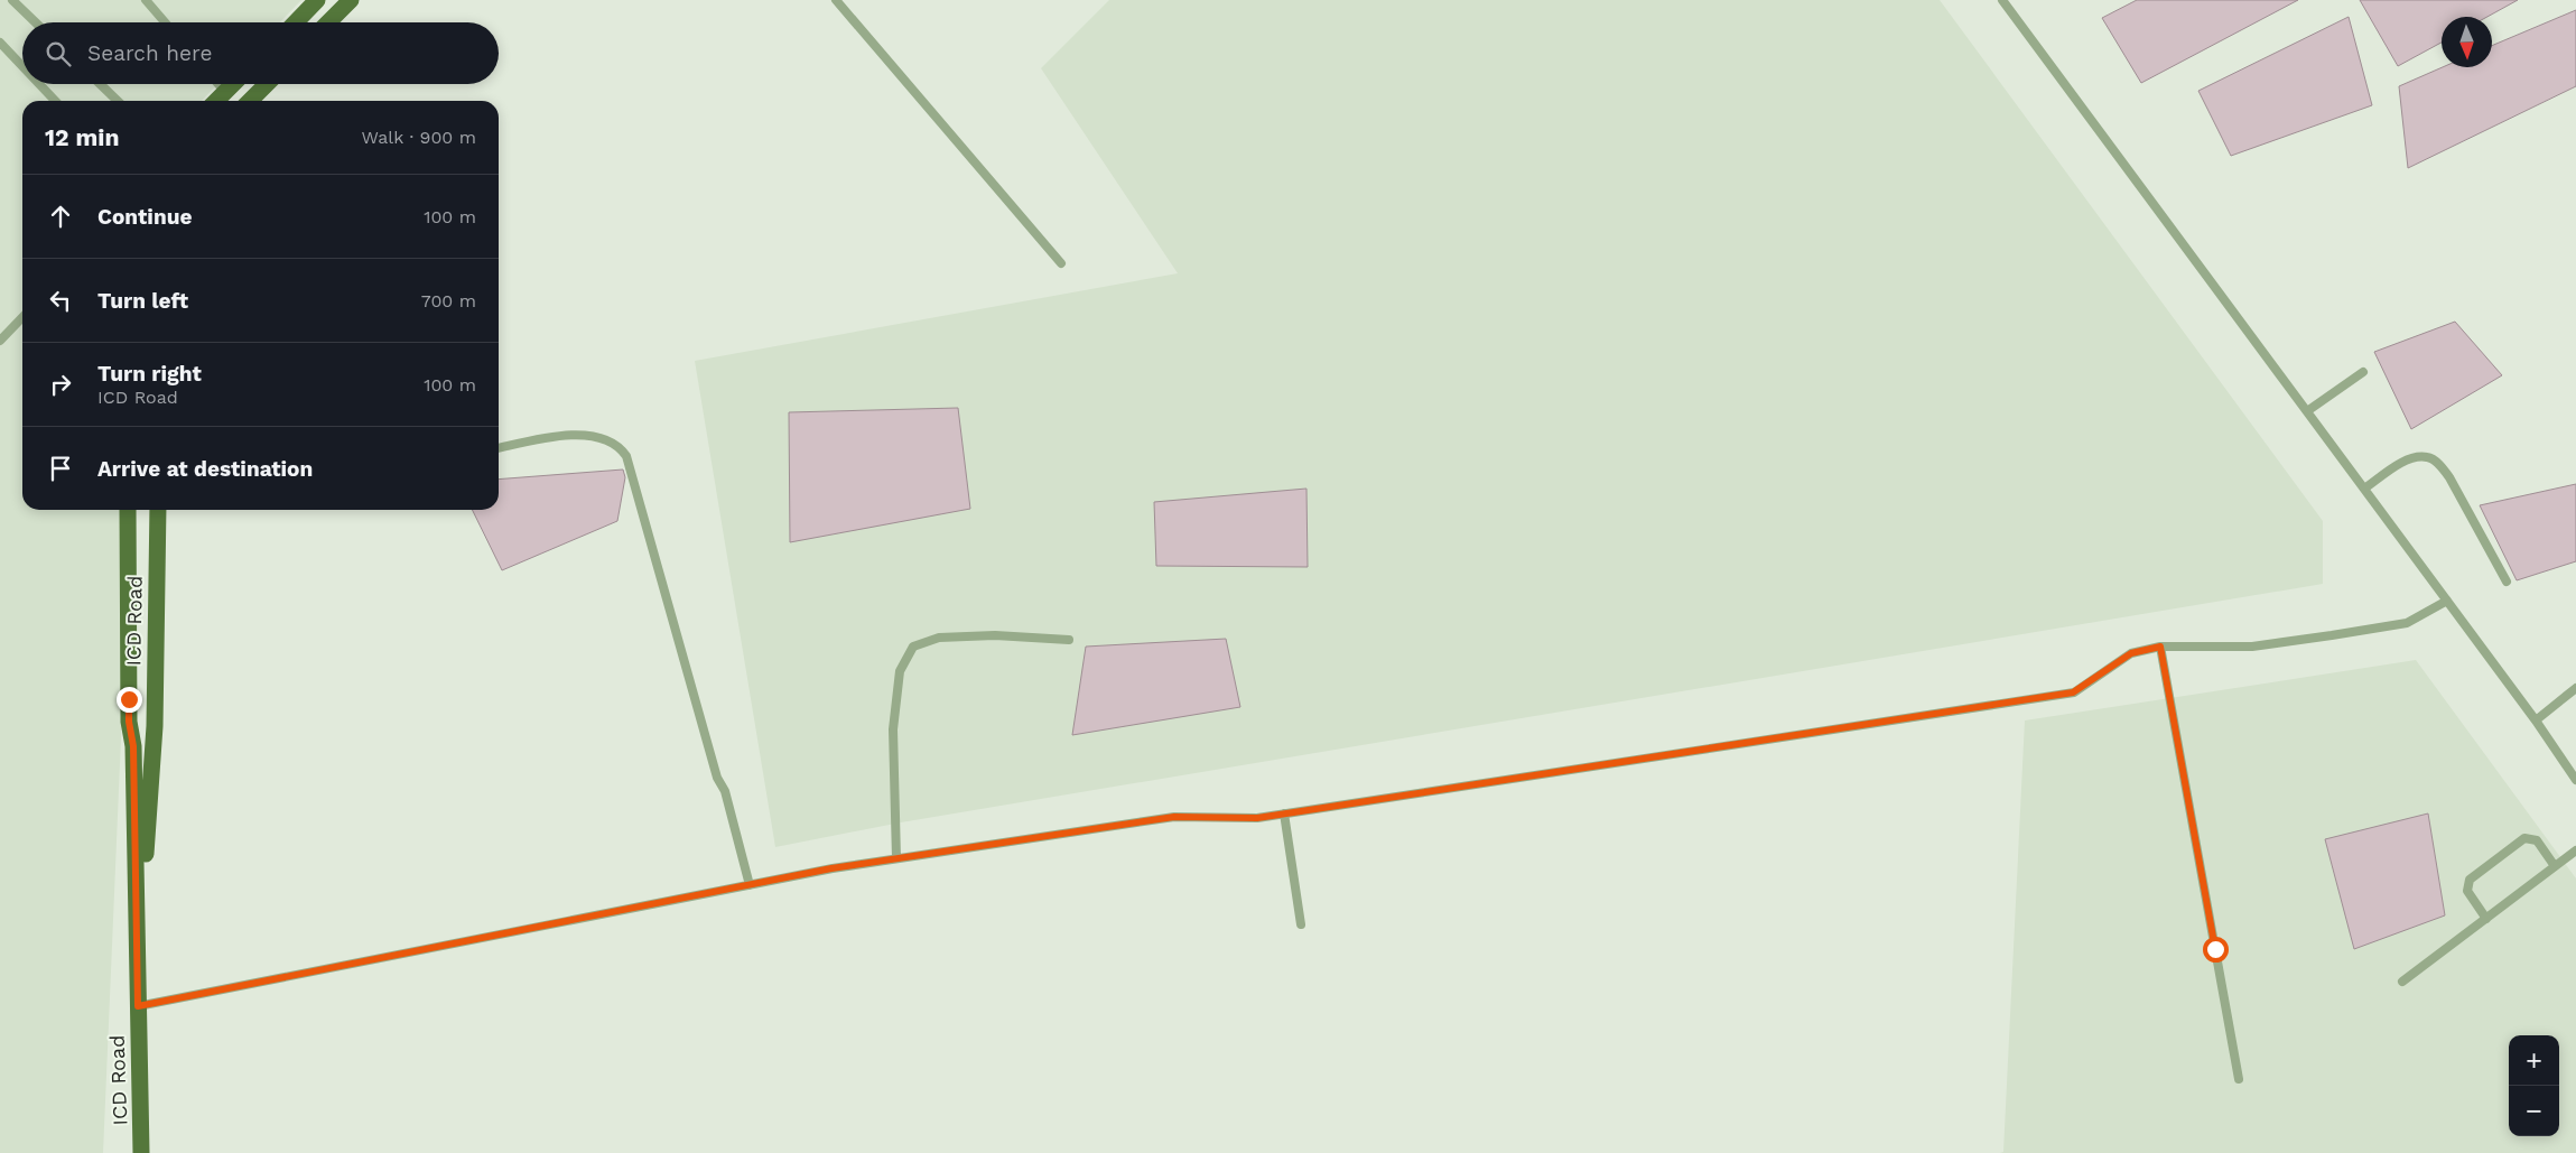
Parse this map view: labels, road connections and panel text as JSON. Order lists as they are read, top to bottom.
{
  "streets": {
    "main road": ["ICD Road"]
  },
  "north": "bottom",
  "page": {
    "search": "Search here",
    "heading": ["12 min", "Walk · 900 m"],
    "list": [
      ["Continue", "100 m"],
      ["Turn left", "700 m"],
      ["Turn right", "ICD Road", "100 m"],
      "Arrive at destination"
    ],
    "map_buttons": ["+", "−"]
  }
}
